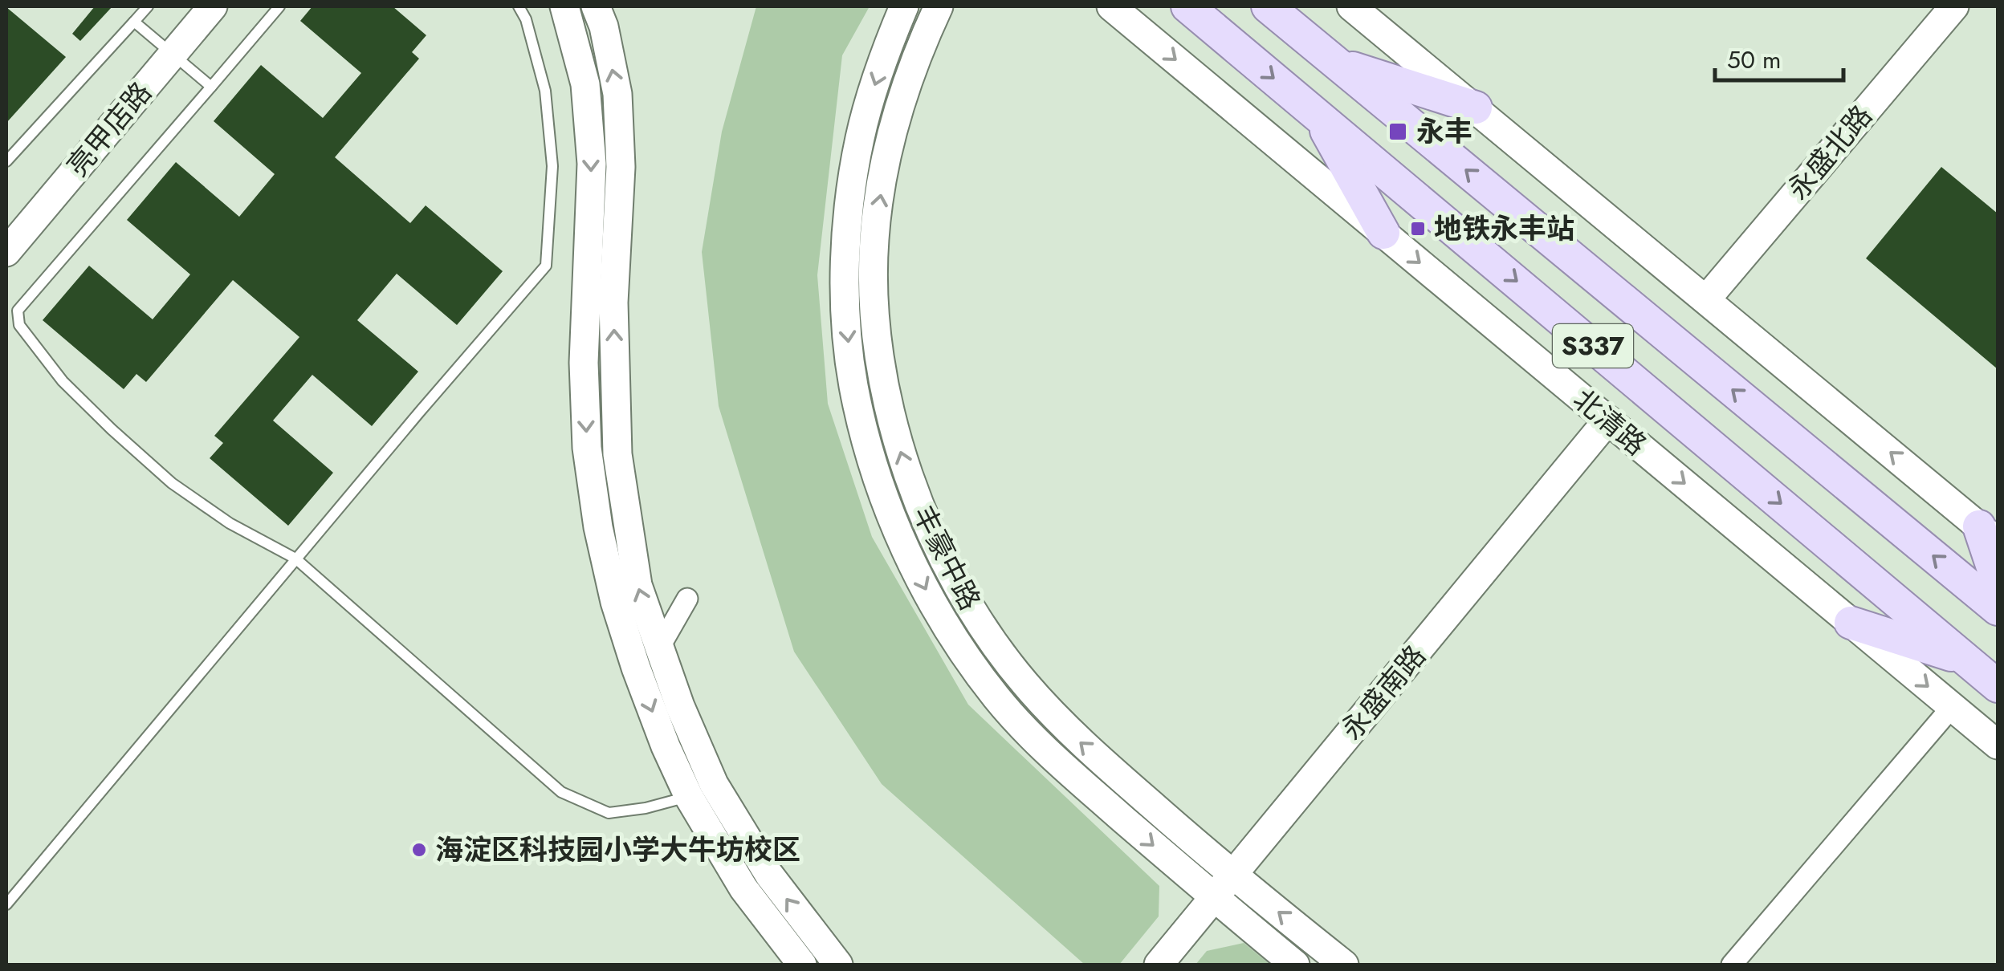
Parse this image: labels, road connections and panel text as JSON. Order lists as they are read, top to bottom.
{
  "streets": {
    "main road": ["S337", "北清路"],
    "street": [
      "亮甲店路",
      "永盛北路",
      "丰豪中路",
      "永盛南路"
    ]
  },
  "crossings": [
    ["北清路", "永盛南路"],
    ["丰豪中路", "永盛南路"]
  ],
  "places": {
    "transit": ["永丰", "地铁永丰站"],
    "other": ["海淀区科技园小学大牛坊校区"]
  },
  "scale_bar": "50 m"
}
